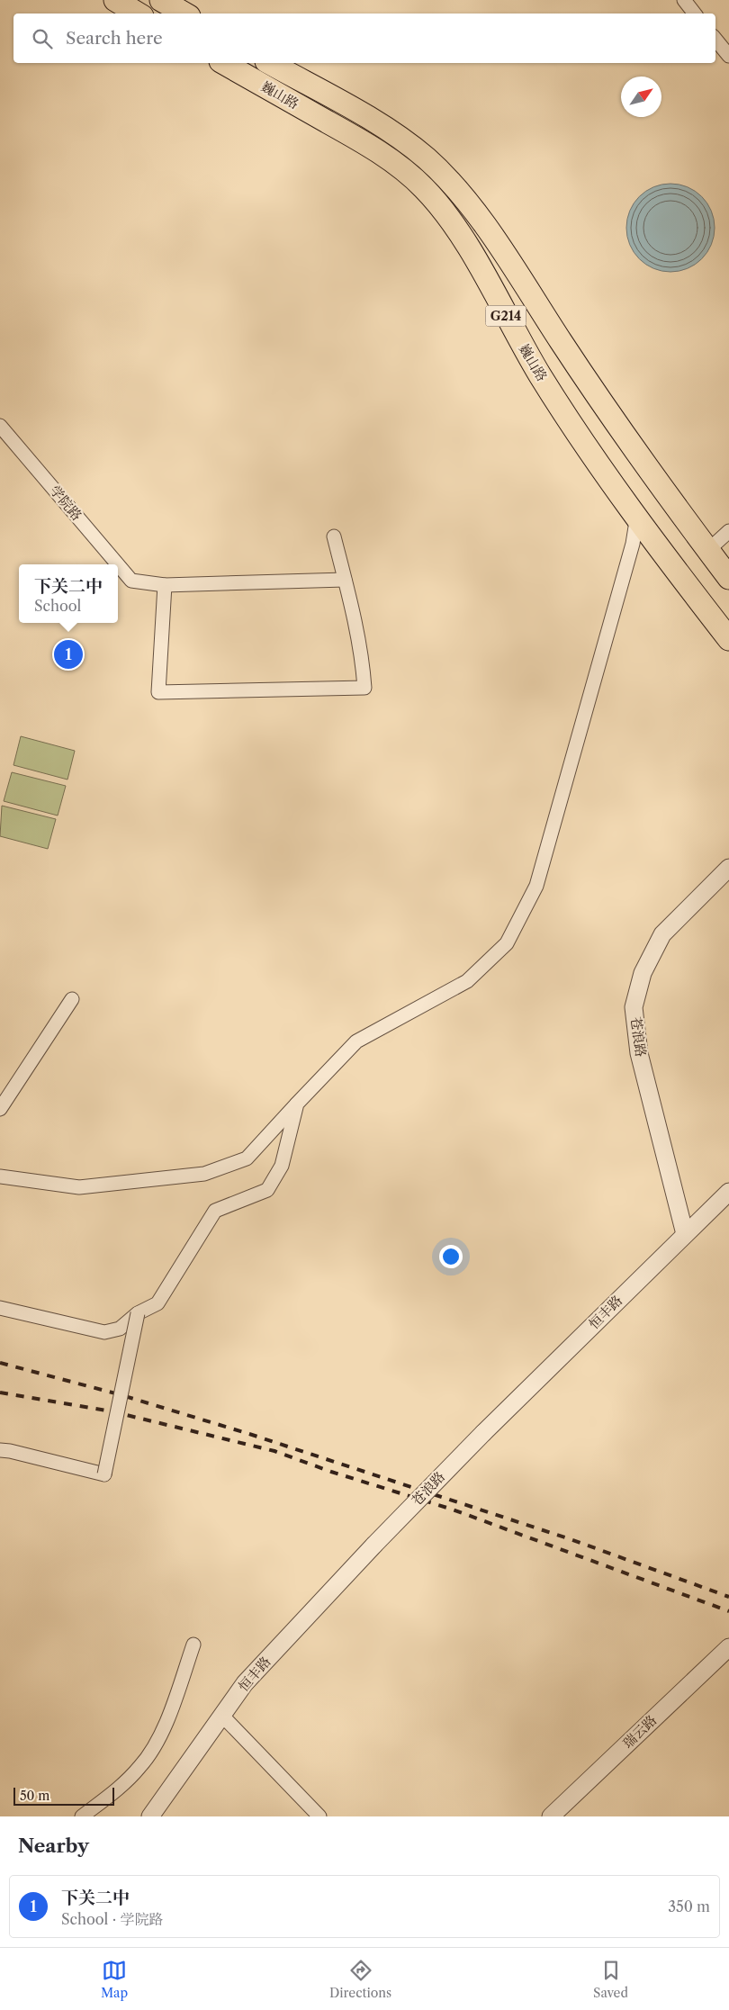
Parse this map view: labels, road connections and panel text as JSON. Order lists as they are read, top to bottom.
{
  "streets": {
    "highway": ["巍山路", "G214"],
    "street": [
      "学院路",
      "苍浪路",
      "恒丰路",
      "瑞云路"
    ]
  },
  "crossings": [
    ["苍浪路", "恒丰路"]
  ],
  "scale_bar": "50 m",
  "north": "top right",
  "page": {
    "search": "Search here",
    "popup": ["下关二中", "School"],
    "pins": "1",
    "scale": "50 m",
    "heading": "Nearby",
    "list": [
      {
        "mark": "1",
        "name": "下关二中",
        "note": "School · 学院路",
        "value": "350 m"
      }
    ],
    "nav": ["Map", "Directions", "Saved"]
  }
}
